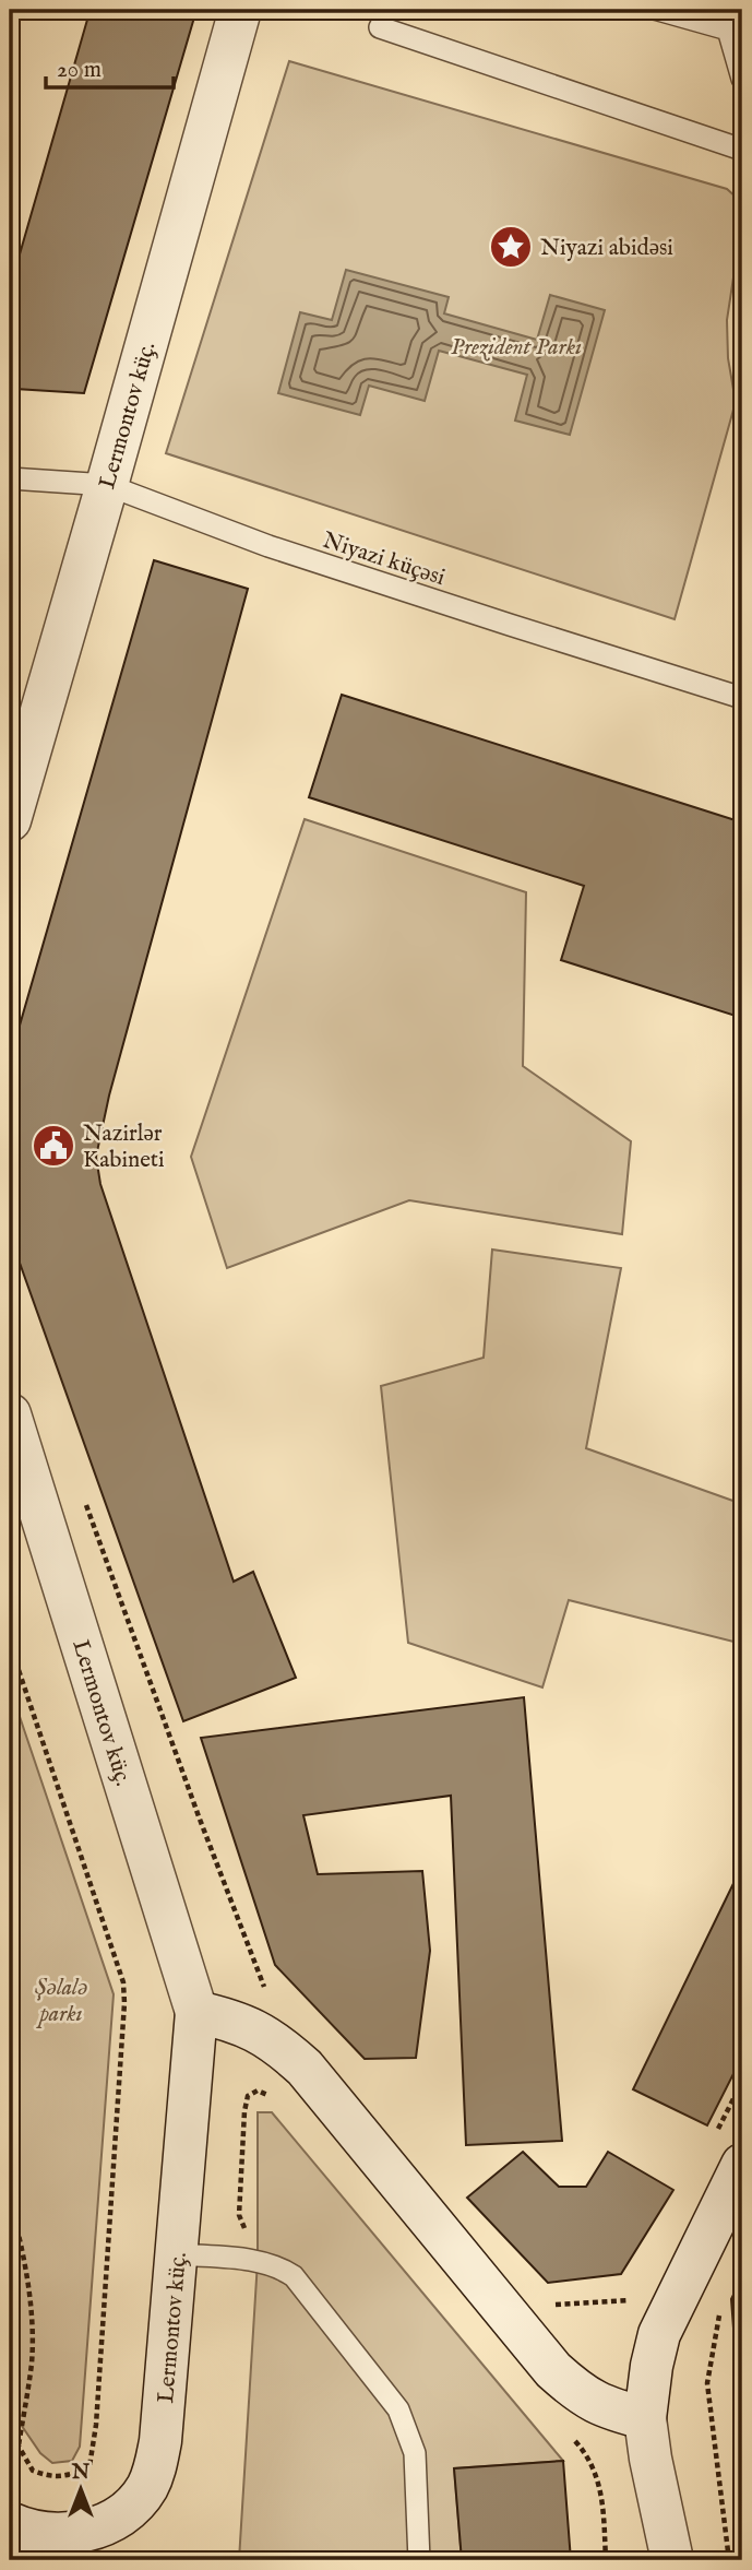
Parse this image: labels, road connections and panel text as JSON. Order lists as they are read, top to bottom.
{
  "streets": {
    "street": ["Lermontov küç."],
    "lane": ["Niyazi küçəsi"]
  },
  "crossings": [
    ["Lermontov küç.", "Niyazi küçəsi"]
  ],
  "parks": ["Prezident Parkı", "Şəlalə parkı"],
  "places": {
    "place": ["Niyazi abidəsi"],
    "public building": ["Nazirlər Kabineti"]
  },
  "scale_bar": "20 m",
  "north": "top"
}
